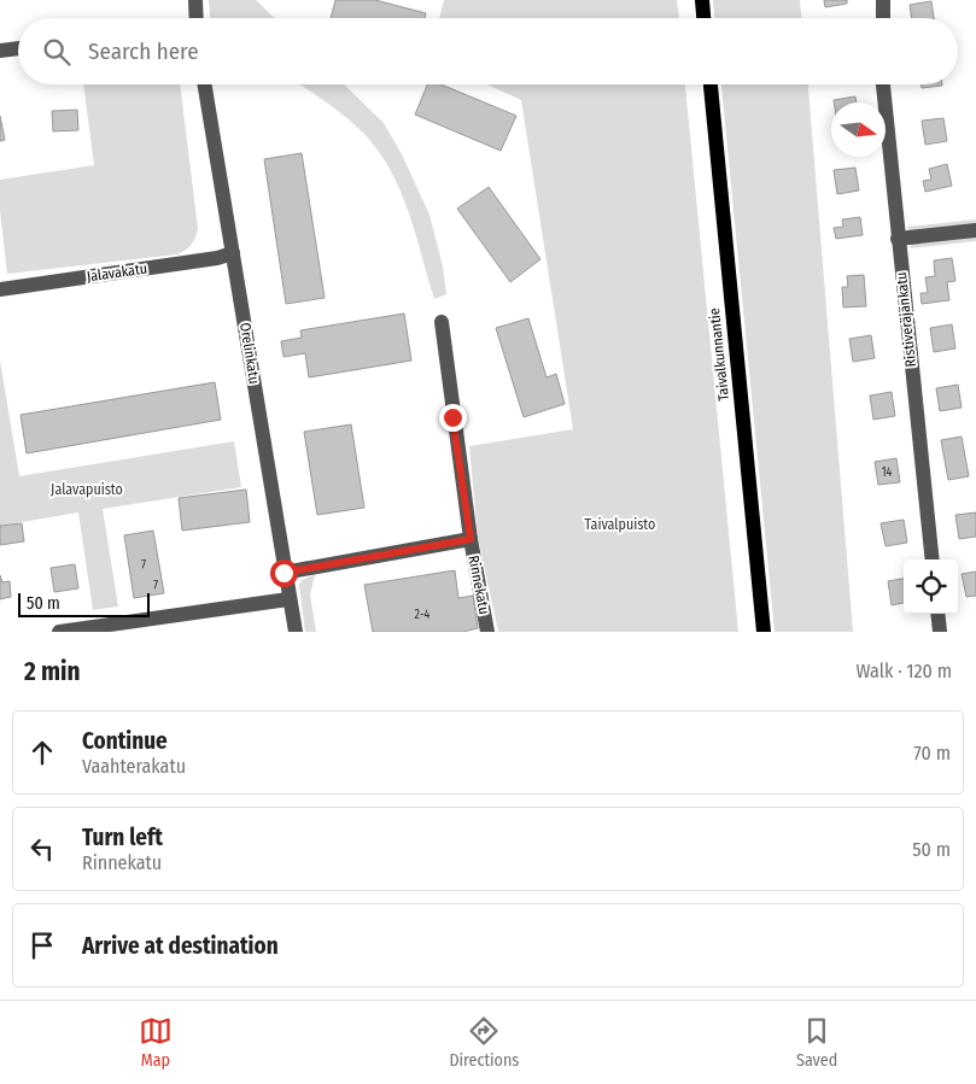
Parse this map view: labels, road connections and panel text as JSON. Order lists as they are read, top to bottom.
{
  "streets": {
    "main road": ["Taivalkunnantie"],
    "street": [
      "Jalavakatu",
      "Ristiveräjänkatu",
      "Orelinkatu",
      "Rinnekatu"
    ]
  },
  "crossings": [
    ["Jalavakatu", "Orelinkatu"]
  ],
  "parks": ["Jalavapuisto", "Taivalpuisto"],
  "house_numbers": [
    "14",
    "7",
    "7",
    "2-4"
  ],
  "scale_bar": "50 m",
  "north": "right",
  "page": {
    "search": "Search here",
    "scale": "50 m",
    "heading": ["2 min", "Walk · 120 m"],
    "list": [
      ["Continue", "Vaahterakatu", "70 m"],
      ["Turn left", "Rinnekatu", "50 m"],
      "Arrive at destination"
    ],
    "nav": ["Map", "Directions", "Saved"]
  }
}
